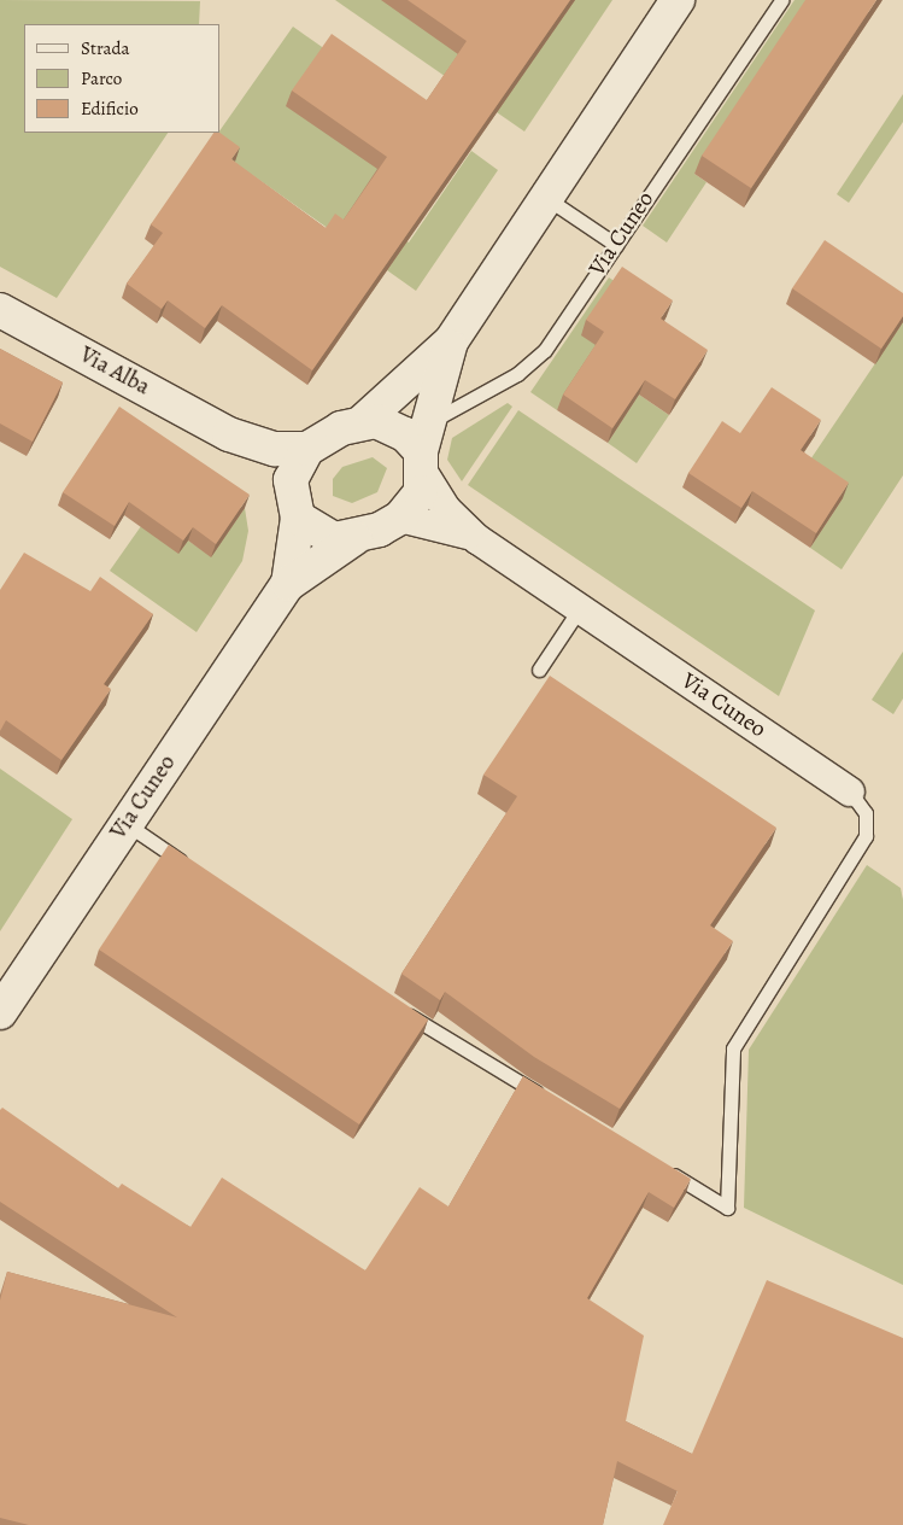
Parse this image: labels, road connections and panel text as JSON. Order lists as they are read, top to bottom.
{
  "streets": {
    "main road": ["Via Cuneo", "Via Alba"]
  },
  "crossings": [
    ["Via Cuneo", "Via Alba"]
  ],
  "legend": ["Strada", "Parco", "Edificio"]
}
